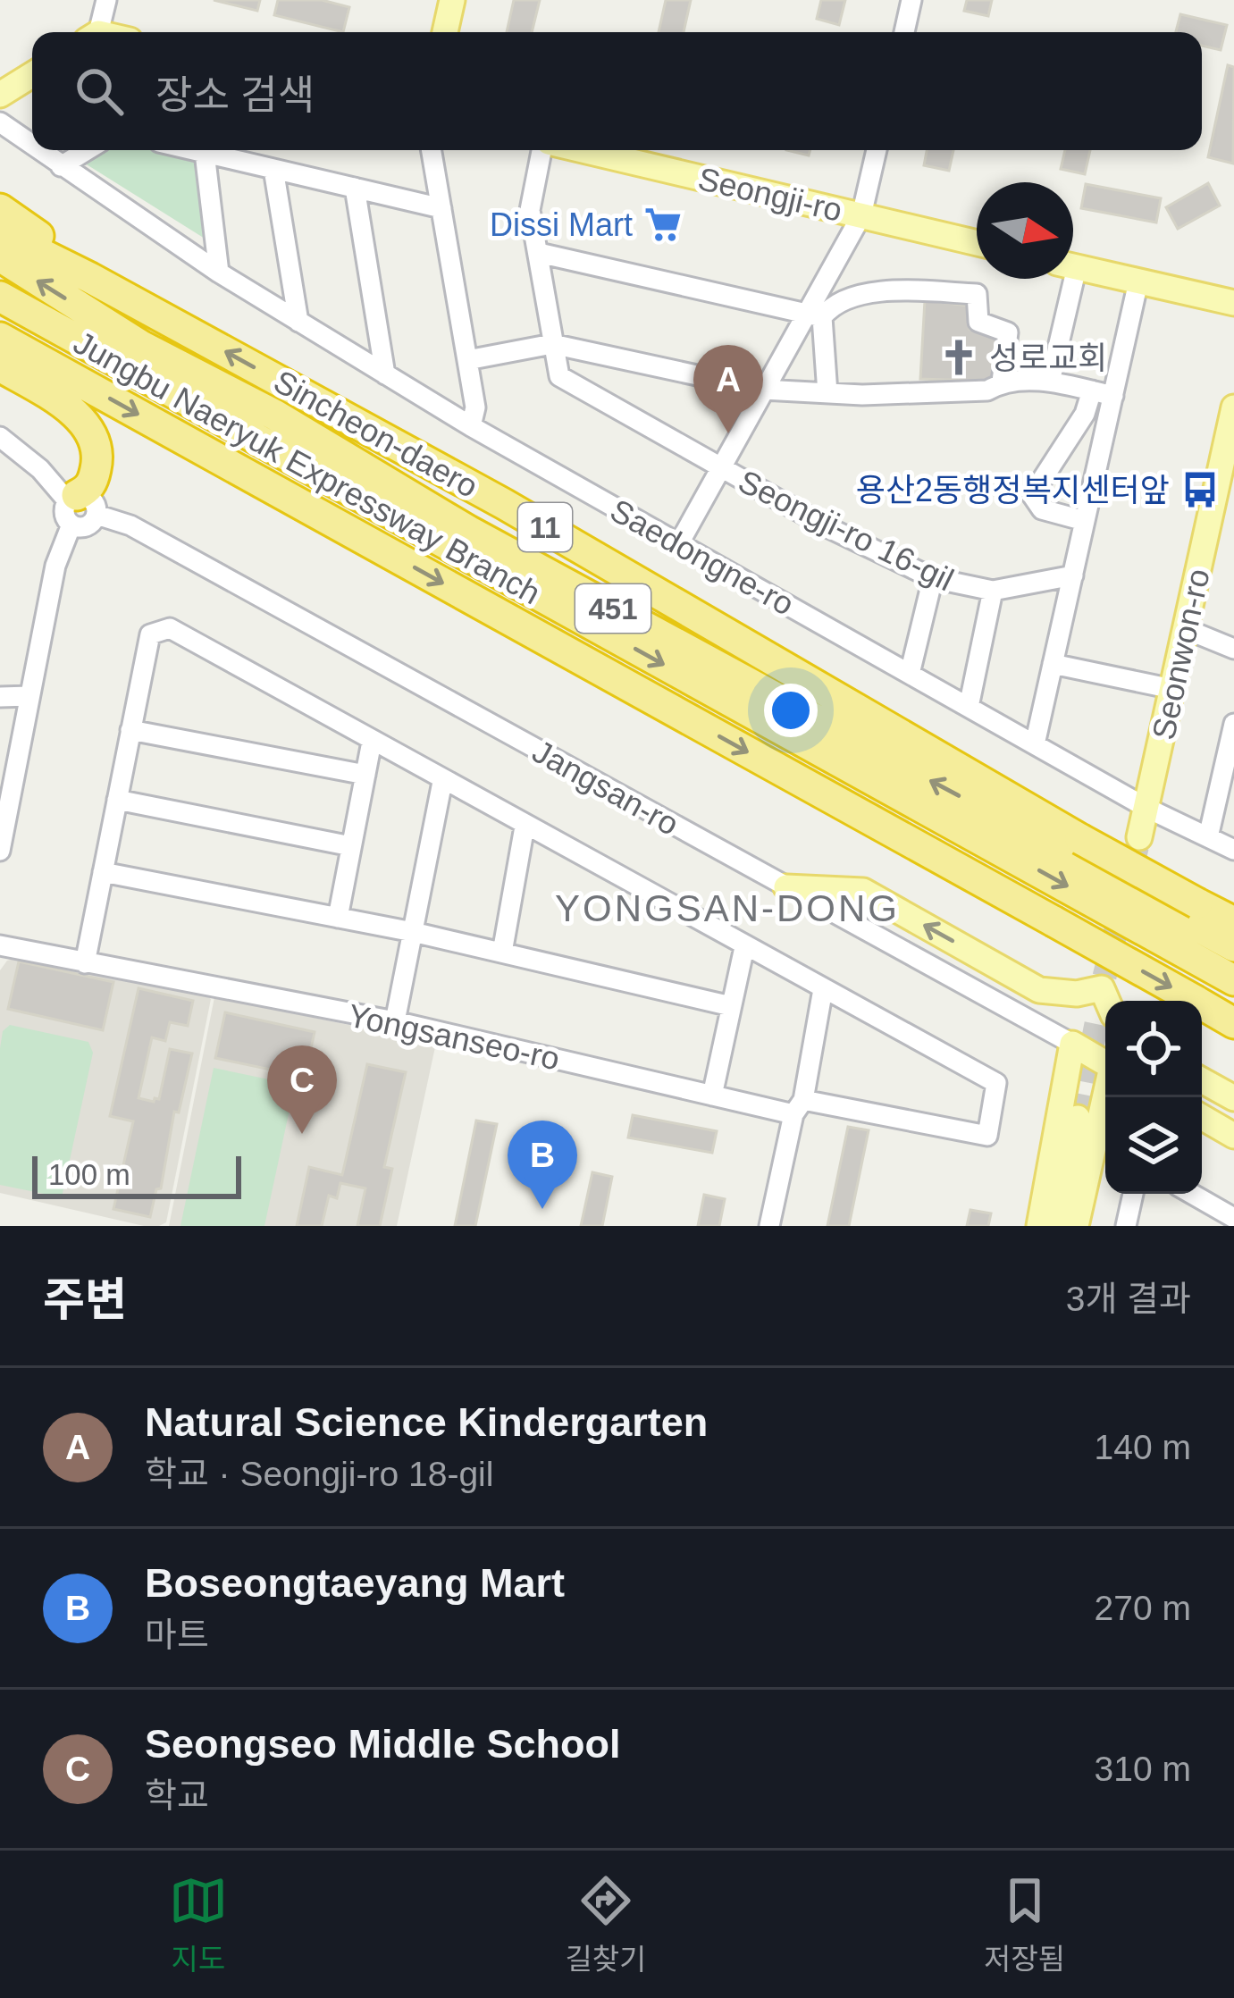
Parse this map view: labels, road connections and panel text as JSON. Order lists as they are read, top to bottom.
{
  "streets": {
    "highway": [
      "Sincheon-daero",
      "Jungbu Naeryuk Expressway Branch",
      "11",
      "451"
    ],
    "main road": ["Seongji-ro", "Seonwon-ro", "Jangsan-ro"],
    "street": ["Seongji-ro 16-gil", "Saedongne-ro", "Yongsanseo-ro"]
  },
  "crossings": [
    ["Saedongne-ro", "Seonwon-ro"]
  ],
  "districts": ["YONGSAN-DONG"],
  "places": {
    "supermarket": ["Dissi Mart"],
    "church": ["성로교회"],
    "bus stop": ["용산2동행정복지센터앞"]
  },
  "scale_bar": "100 m",
  "north": "right",
  "page": {
    "search": "장소 검색",
    "pins": ["A", "C", "B"],
    "scale": "100 m",
    "heading": ["주변", "3개 결과"],
    "list": [
      {
        "mark": "A",
        "name": "Natural Science Kindergarten",
        "note": "학교 · Seongji-ro 18-gil",
        "value": "140 m"
      },
      {
        "mark": "B",
        "name": "Boseongtaeyang Mart",
        "note": "마트",
        "value": "270 m"
      },
      {
        "mark": "C",
        "name": "Seongseo Middle School",
        "note": "학교",
        "value": "310 m"
      }
    ],
    "nav": ["지도", "길찾기", "저장됨"]
  }
}
